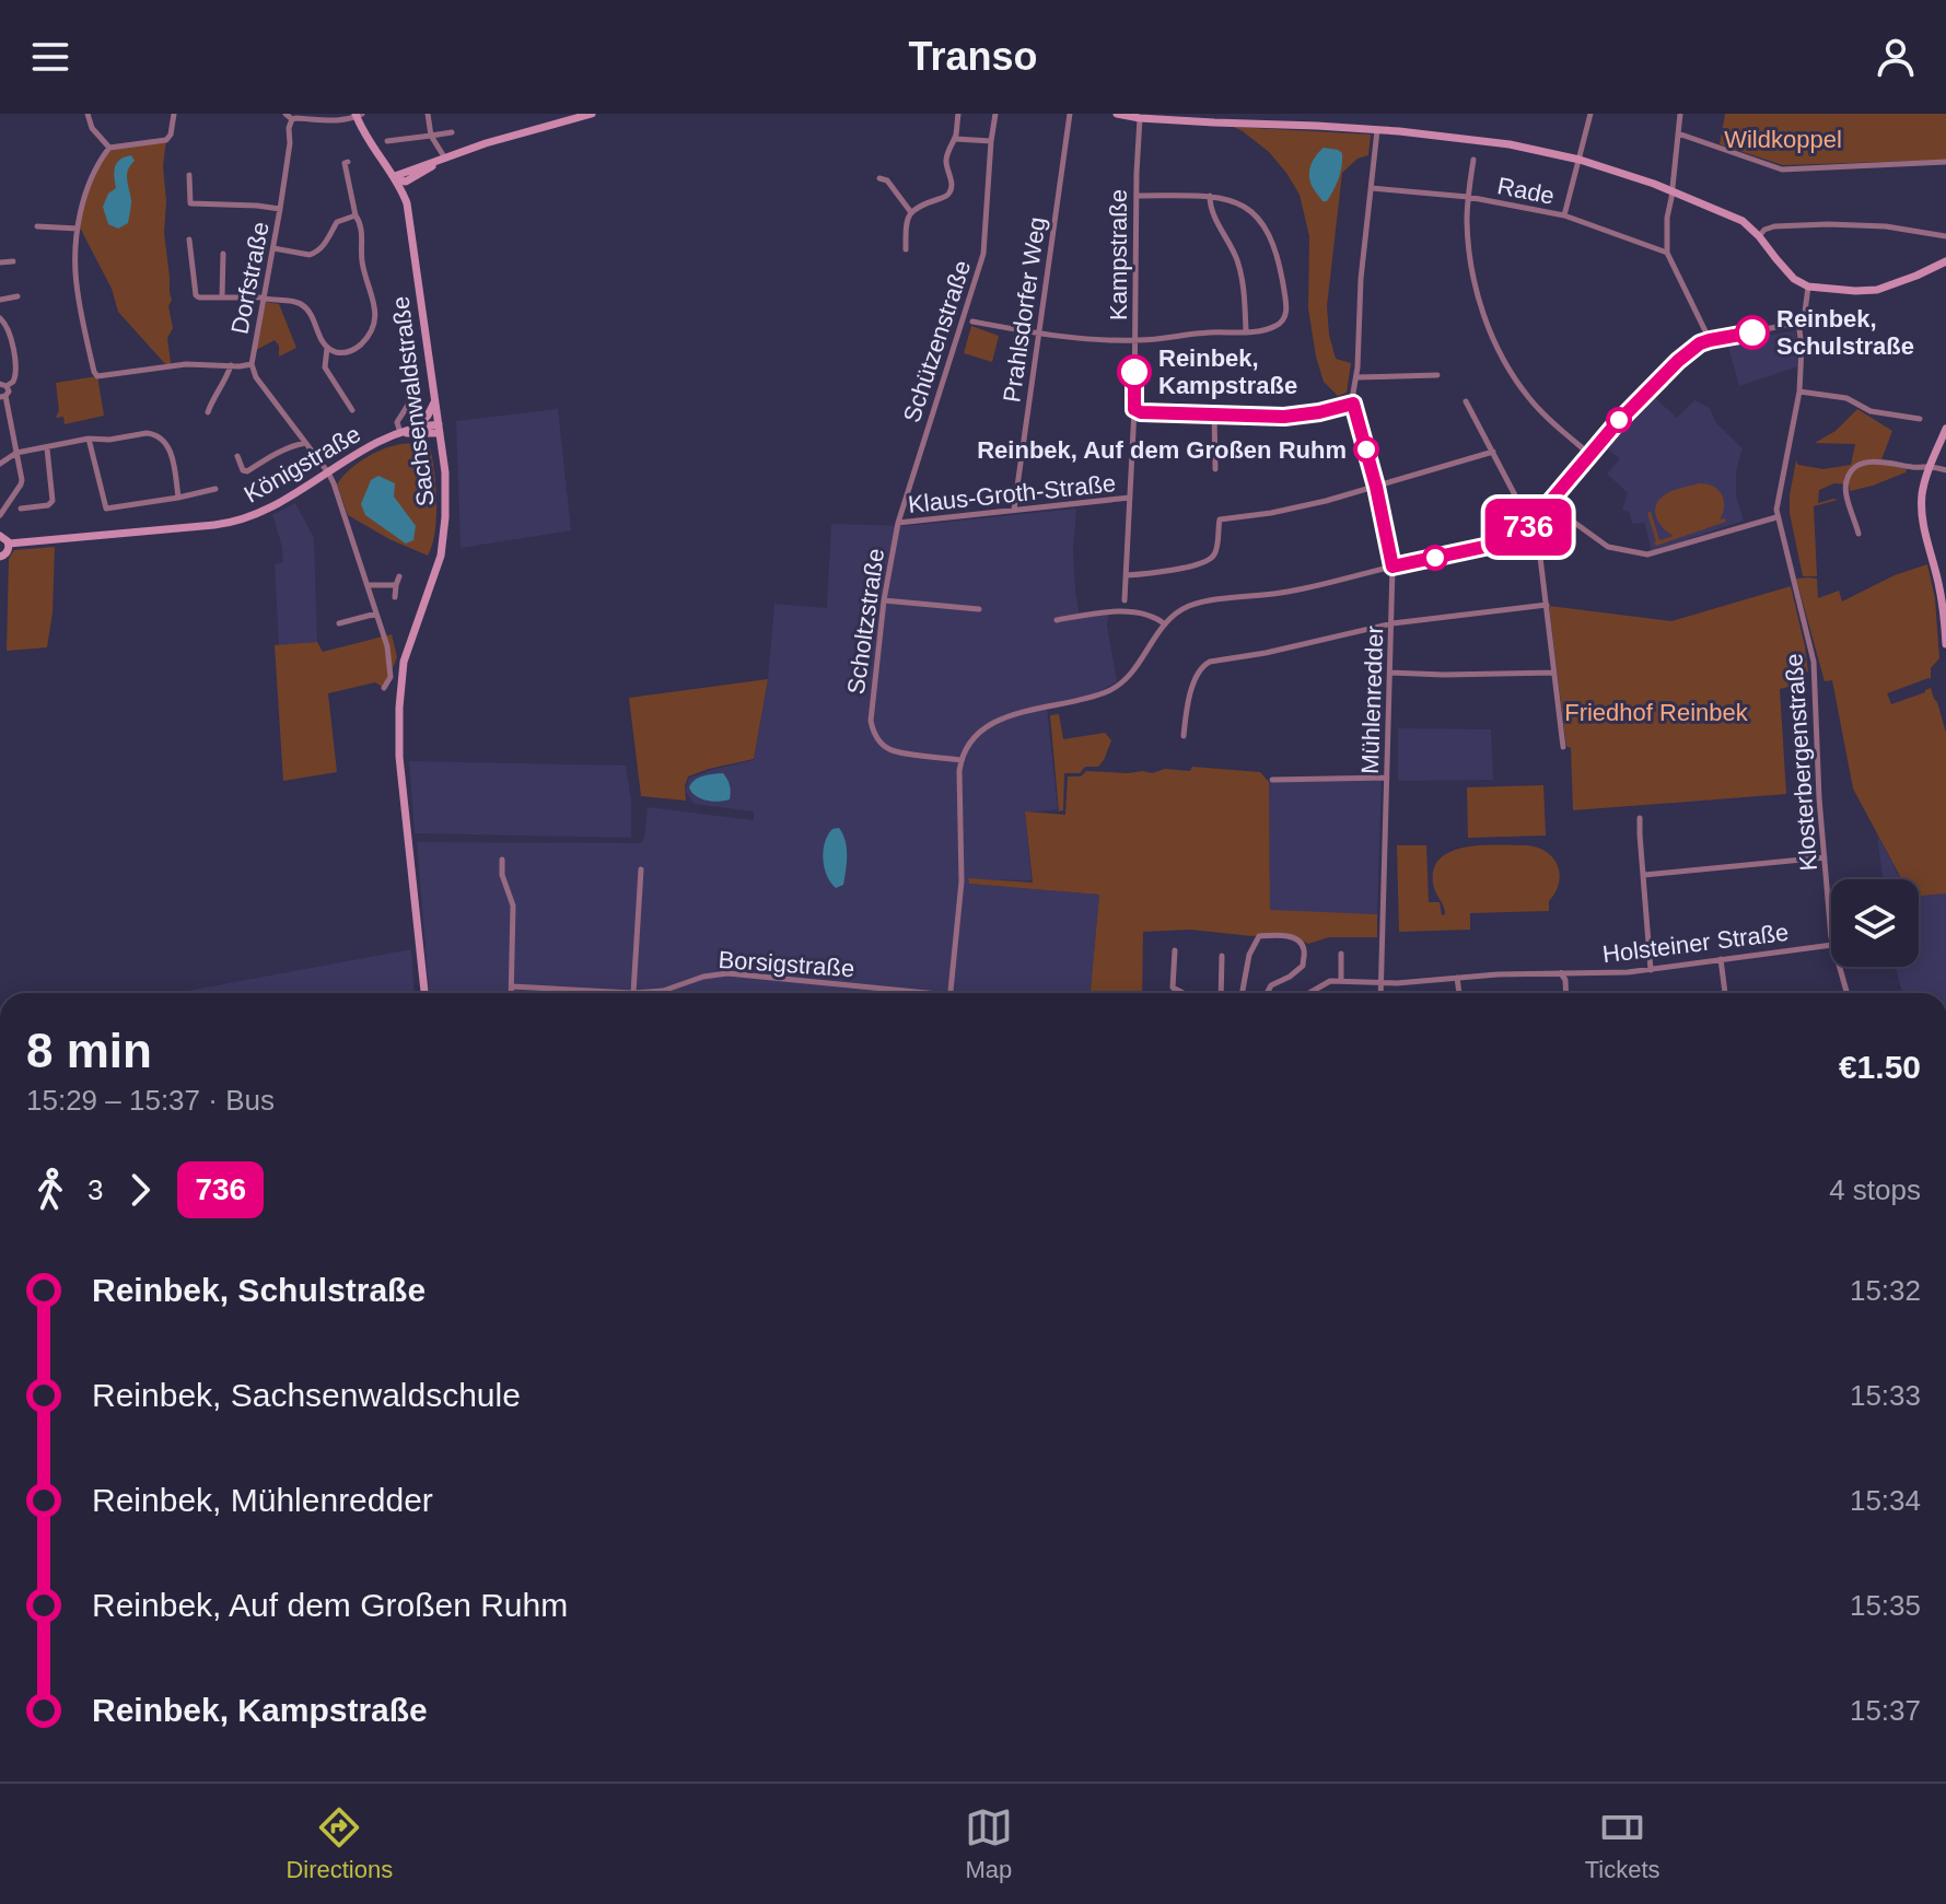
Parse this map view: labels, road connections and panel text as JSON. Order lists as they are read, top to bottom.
{
  "streets": {
    "main road": ["Sachsenwaldstraße", "Königstraße"],
    "street": [
      "Rade",
      "Kampstraße",
      "Dorfstraße",
      "Prahlsdorfer Weg",
      "Schützenstraße",
      "Klaus-Groth-Straße",
      "Scholtzstraße",
      "Mühlenredder",
      "Klosterbergenstraße",
      "Holsteiner Straße",
      "Borsigstraße"
    ]
  },
  "crossings": [
    ["Kampstraße", "Klaus-Groth-Straße"],
    ["Dorfstraße", "Königstraße"],
    ["Prahlsdorfer Weg", "Klaus-Groth-Straße"],
    ["Schützenstraße", "Klaus-Groth-Straße"],
    ["Schützenstraße", "Scholtzstraße"],
    ["Sachsenwaldstraße", "Königstraße"],
    ["Klaus-Groth-Straße", "Scholtzstraße"],
    ["Mühlenredder", "Holsteiner Straße"]
  ],
  "parks": ["Wildkoppel", "Friedhof Reinbek"],
  "places": ["Reinbek, Schulstraße", "Reinbek, Kampstraße", "Reinbek, Auf dem Großen Ruhm"],
  "lines": ["bus line 736"],
  "page": {
    "header": "Transo",
    "on_map": "736",
    "heading": ["8 min", "15:29 – 15:37 · Bus", "€1.50"],
    "legs": ["3", "736", "4 stops"],
    "list": [
      {
        "name": "Reinbek, Schulstraße",
        "value": "15:32"
      },
      {
        "name": "Reinbek, Sachsenwaldschule",
        "value": "15:33"
      },
      {
        "name": "Reinbek, Mühlenredder",
        "value": "15:34"
      },
      {
        "name": "Reinbek, Auf dem Großen Ruhm",
        "value": "15:35"
      },
      {
        "name": "Reinbek, Kampstraße",
        "value": "15:37"
      }
    ],
    "tabs": ["Directions", "Map", "Tickets"]
  }
}
